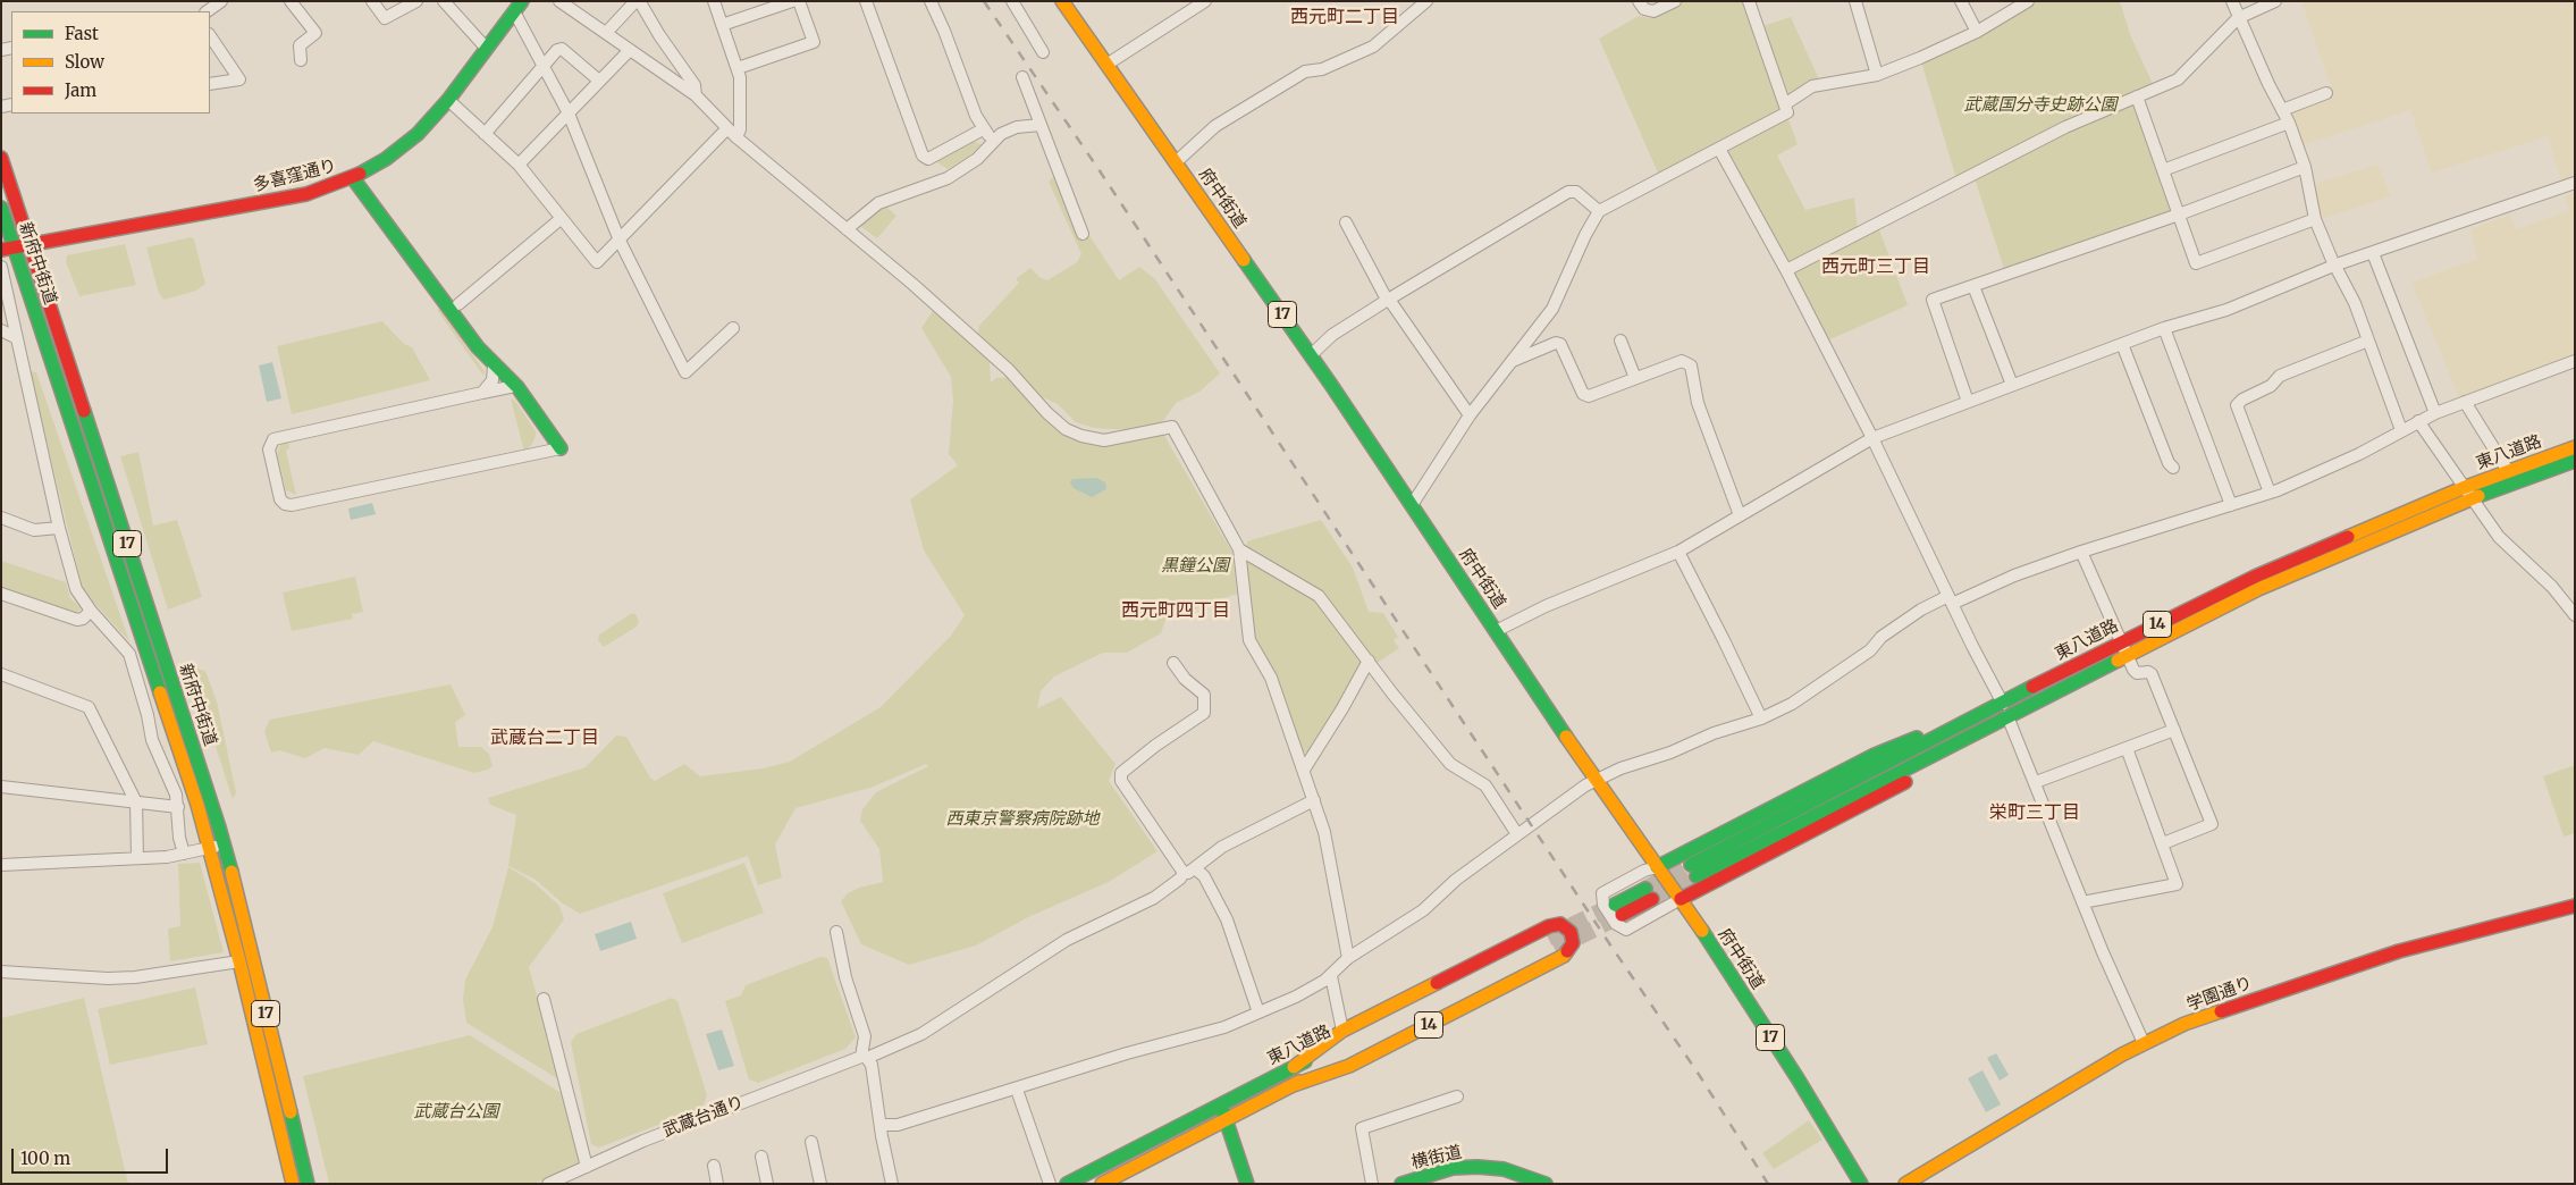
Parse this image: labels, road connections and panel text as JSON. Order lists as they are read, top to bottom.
{
  "streets": {
    "main road": [
      "多喜窪通り",
      "府中街道",
      "新府中街道",
      "17",
      "東八道路",
      "14",
      "学園通り",
      "横街道"
    ],
    "street": ["武蔵台通り"]
  },
  "crossings": [
    ["多喜窪通り", "新府中街道"],
    ["府中街道", "14"],
    ["東八道路", "14"]
  ],
  "districts": [
    "西元町二丁目",
    "西元町三丁目",
    "西元町四丁目",
    "武蔵台二丁目",
    "栄町三丁目"
  ],
  "parks": [
    "武蔵国分寺史跡公園",
    "黒鐘公園",
    "西東京警察病院跡地",
    "武蔵台公園"
  ],
  "legend": ["Fast", "Slow", "Jam"],
  "scale_bar": "100 m"
}
